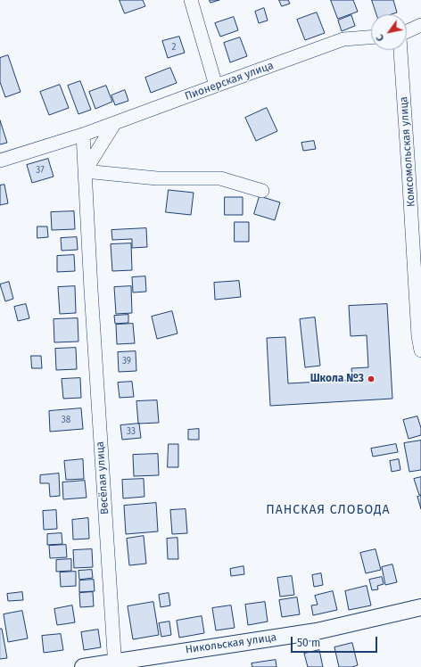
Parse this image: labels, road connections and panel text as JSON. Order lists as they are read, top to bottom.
{
  "streets": {
    "main road": ["Никольская улица"],
    "street": ["Пионерская улица", "Комсомольская улица", "Весёлая улица"]
  },
  "crossings": [
    ["Весёлая улица", "Никольская улица"]
  ],
  "districts": ["ПАНСКАЯ СЛОБОДА"],
  "places": ["Школа №3"],
  "house_numbers": [
    "2",
    "37",
    "39",
    "38",
    "33"
  ],
  "scale_bar": "50 m",
  "north": "bottom left"
}
